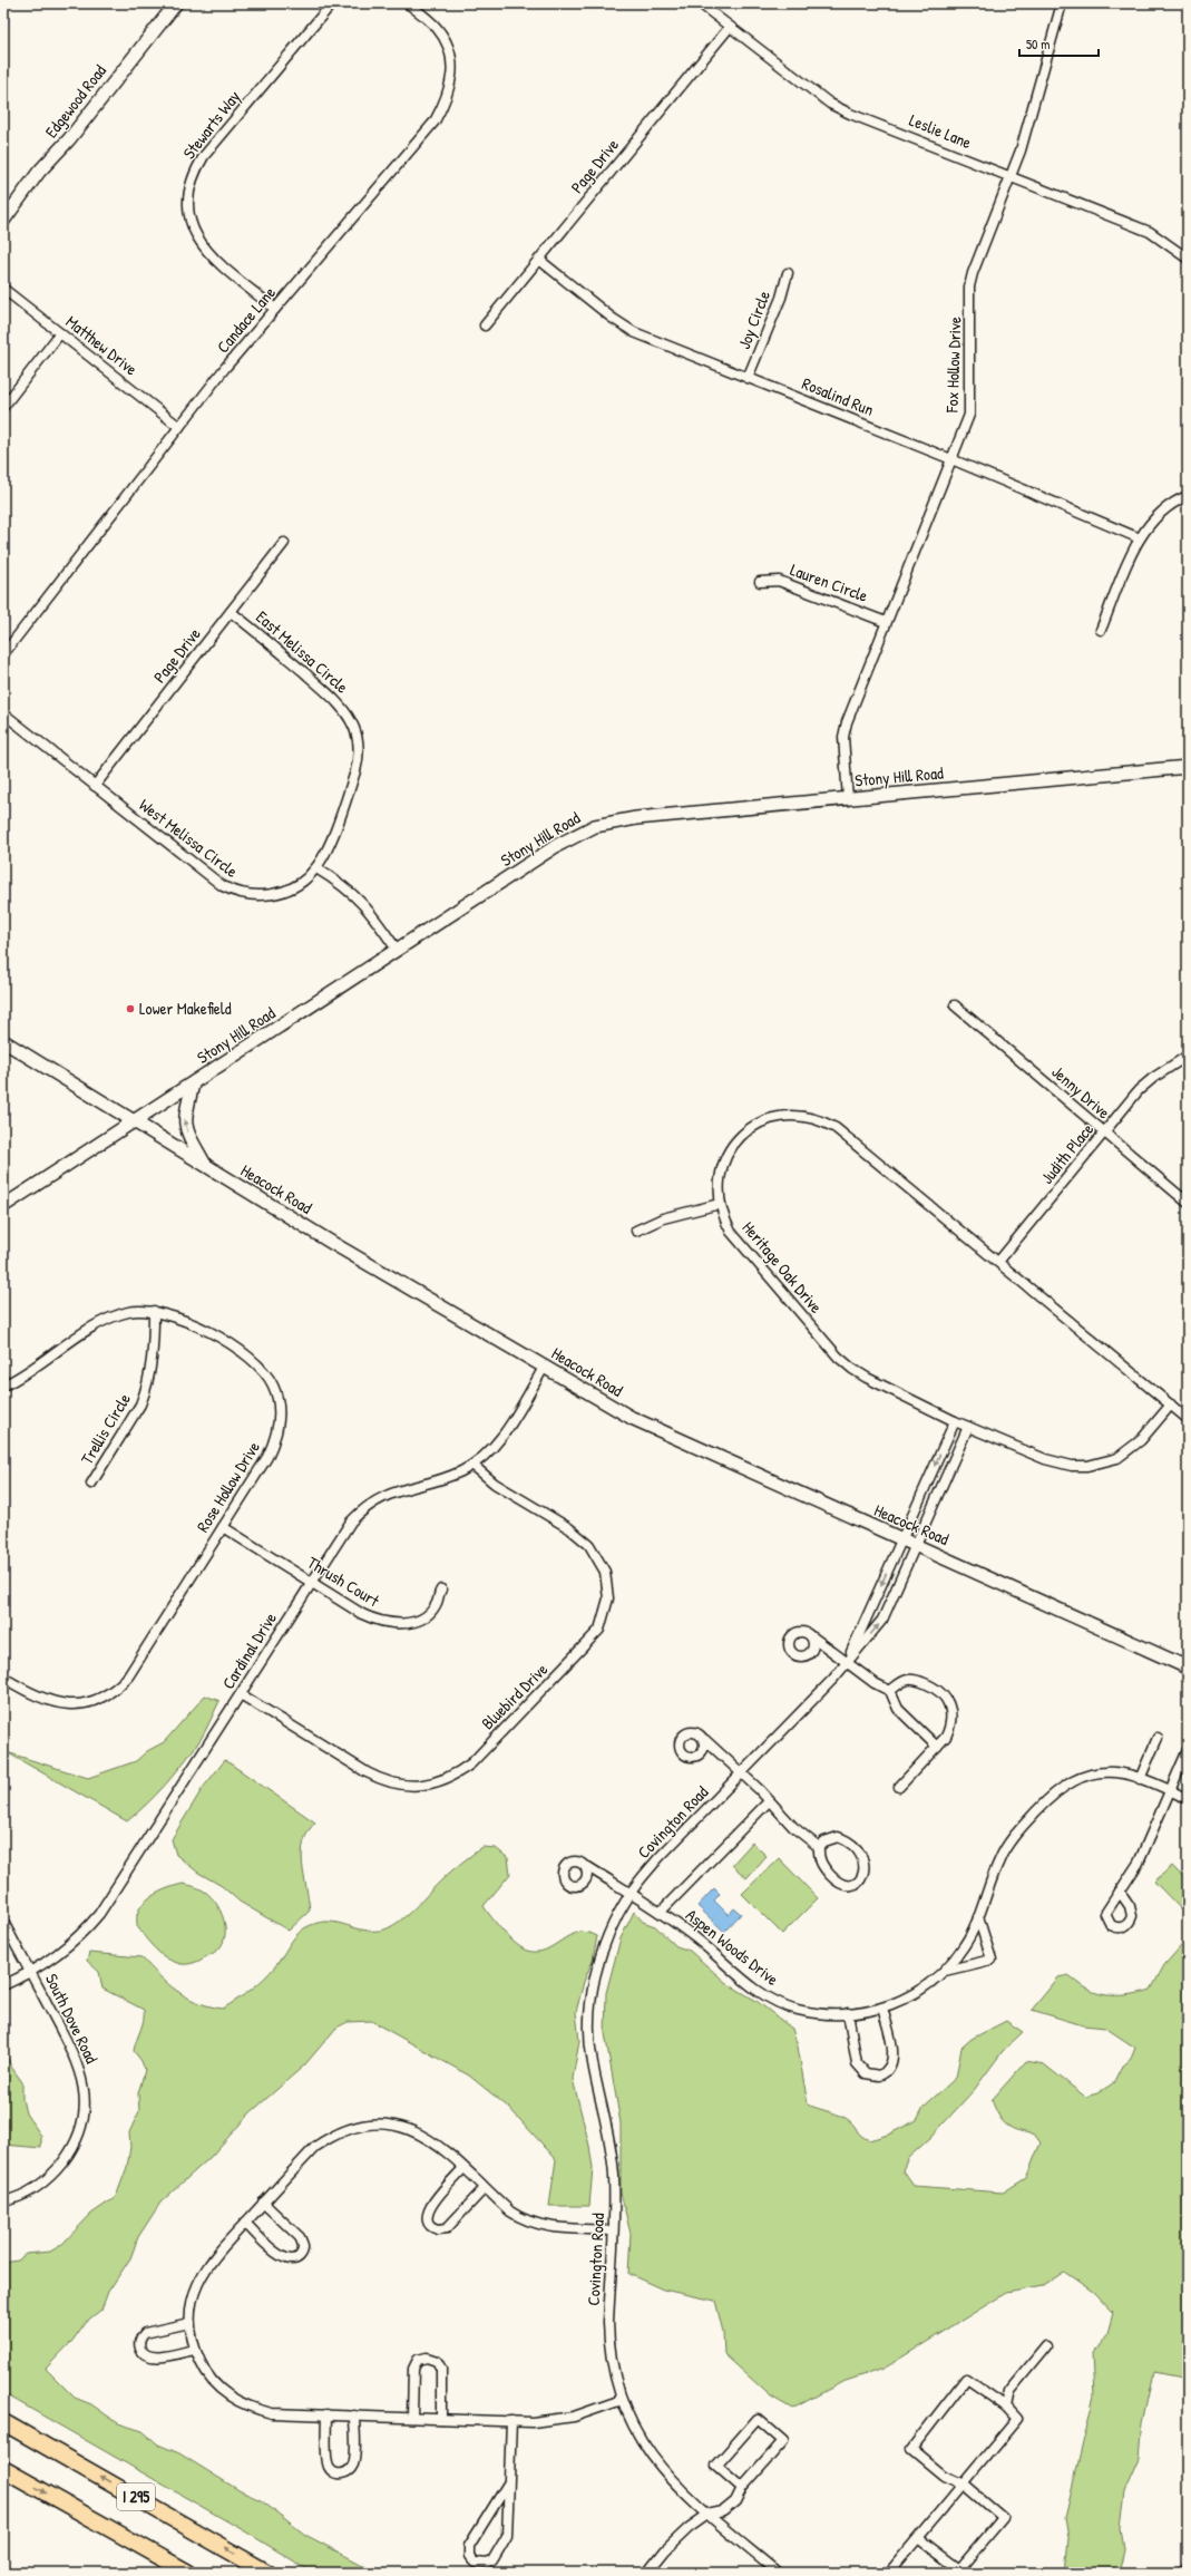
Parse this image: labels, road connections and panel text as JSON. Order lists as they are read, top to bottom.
{
  "streets": {
    "highway": ["I 295"],
    "street": [
      "Edgewood Road",
      "Stewarts Way",
      "Leslie Lane",
      "Page Drive",
      "Candace Lane",
      "Joy Circle",
      "Matthew Drive",
      "Fox Hollow Drive",
      "Rosalind Run",
      "Lauren Circle",
      "East Melissa Circle",
      "Stony Hill Road",
      "West Melissa Circle",
      "Jenny Drive",
      "Judith Place",
      "Heacock Road",
      "Heritage Oak Drive",
      "Trellis Circle",
      "Rose Hollow Drive",
      "Thrush Court",
      "Cardinal Drive",
      "Bluebird Drive",
      "Covington Road",
      "Aspen Woods Drive",
      "South Dove Road"
    ]
  },
  "crossings": [
    ["Stewarts Way", "Candace Lane"],
    ["Leslie Lane", "Page Drive"],
    ["Leslie Lane", "Fox Hollow Drive"],
    ["Page Drive", "Rosalind Run"],
    ["Page Drive", "East Melissa Circle"],
    ["Page Drive", "West Melissa Circle"],
    ["Candace Lane", "Matthew Drive"],
    ["Joy Circle", "Rosalind Run"],
    ["Fox Hollow Drive", "Rosalind Run"],
    ["Fox Hollow Drive", "Lauren Circle"],
    ["Fox Hollow Drive", "Stony Hill Road"],
    ["East Melissa Circle", "West Melissa Circle"],
    ["Stony Hill Road", "Heacock Road"],
    ["Jenny Drive", "Judith Place"],
    ["Judith Place", "Heritage Oak Drive"],
    ["Heacock Road", "Cardinal Drive"],
    ["Heacock Road", "Covington Road"],
    ["Heritage Oak Drive", "Covington Road"],
    ["Trellis Circle", "Rose Hollow Drive"],
    ["Rose Hollow Drive", "Thrush Court"],
    ["Thrush Court", "Cardinal Drive"],
    ["Cardinal Drive", "Bluebird Drive"],
    ["Cardinal Drive", "South Dove Road"],
    ["Covington Road", "Aspen Woods Drive"]
  ],
  "places": ["Lower Makefield"],
  "scale_bar": "50 m"
}
